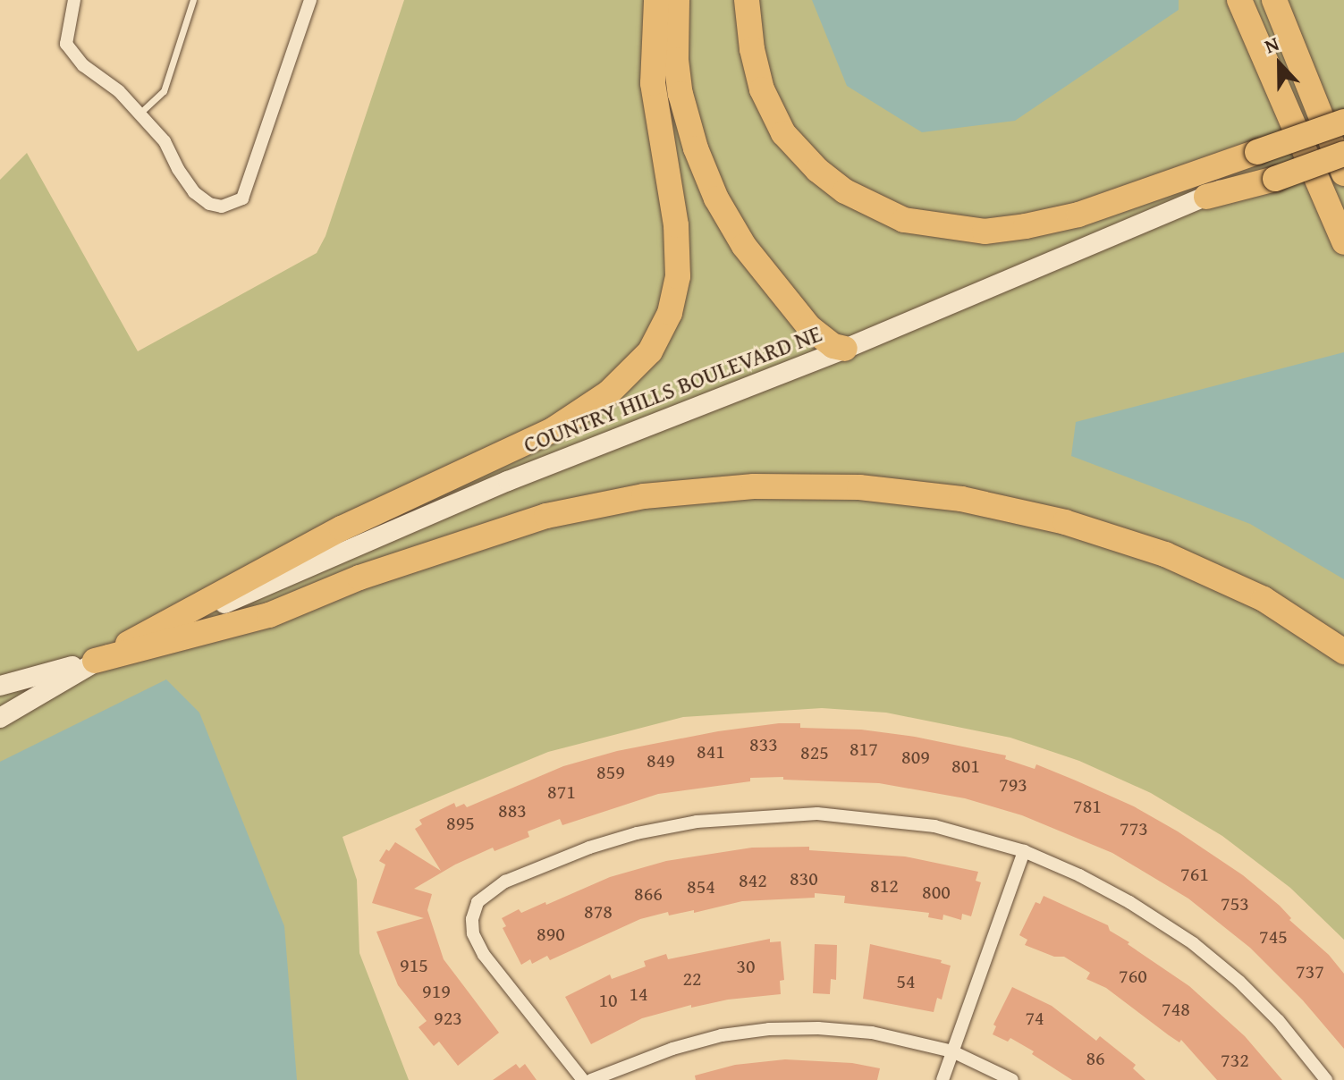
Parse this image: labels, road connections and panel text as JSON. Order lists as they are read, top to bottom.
{
  "streets": {
    "main road": ["COUNTRY HILLS BOULEVARD NE"]
  },
  "house_numbers": [
    "833",
    "817",
    "841",
    "825",
    "809",
    "849",
    "801",
    "859",
    "793",
    "871",
    "781",
    "883",
    "895",
    "773",
    "761",
    "830",
    "842",
    "812",
    "854",
    "800",
    "866",
    "753",
    "878",
    "890",
    "745",
    "915",
    "30",
    "737",
    "760",
    "22",
    "54",
    "919",
    "14",
    "10",
    "748",
    "923",
    "74",
    "86",
    "732"
  ],
  "north": "top"
}
